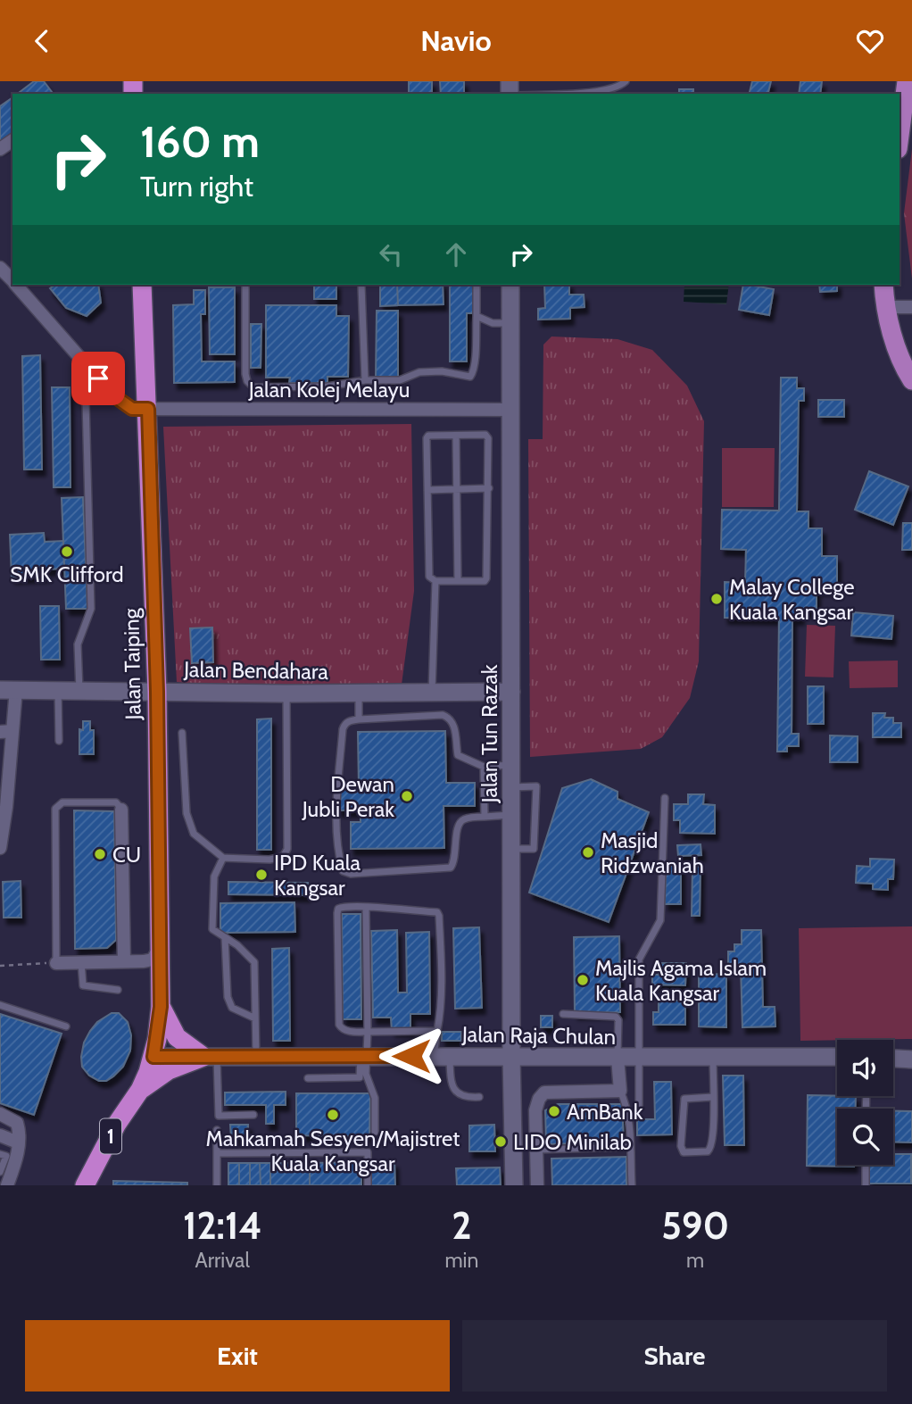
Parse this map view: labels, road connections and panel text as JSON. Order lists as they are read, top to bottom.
{
  "streets": {
    "highway": ["Jalan Taiping", "1"],
    "street": [
      "Jalan Kolej Melayu",
      "Jalan Bendahara",
      "Jalan Tun Razak",
      "Jalan Raja Chulan"
    ]
  },
  "crossings": [
    ["Jalan Kolej Melayu", "Jalan Taiping"],
    ["Jalan Kolej Melayu", "Jalan Tun Razak"],
    ["Jalan Taiping", "Jalan Bendahara"],
    ["Jalan Taiping", "1"],
    ["Jalan Bendahara", "Jalan Tun Razak"],
    ["Jalan Tun Razak", "Jalan Raja Chulan"],
    ["Jalan Raja Chulan", "1"]
  ],
  "places": [
    "SMK Clifford",
    "Malay College Kuala Kangsar",
    "Dewan Jubli Perak",
    "Masjid Ridzwaniah",
    "CU",
    "IPD Kuala Kangsar",
    "Majlis Agama Islam Kuala Kangsar",
    "AmBank",
    "Mahkamah Sesyen/Majistret Kuala Kangsar",
    "LIDO Minilab"
  ],
  "page": {
    "header": "Navio",
    "turn": ["160 m", "Turn right"],
    "eta": [
      "12:14",
      "Arrival",
      "2",
      "min",
      "590",
      "m"
    ],
    "buttons": ["Exit", "Share"]
  }
}
